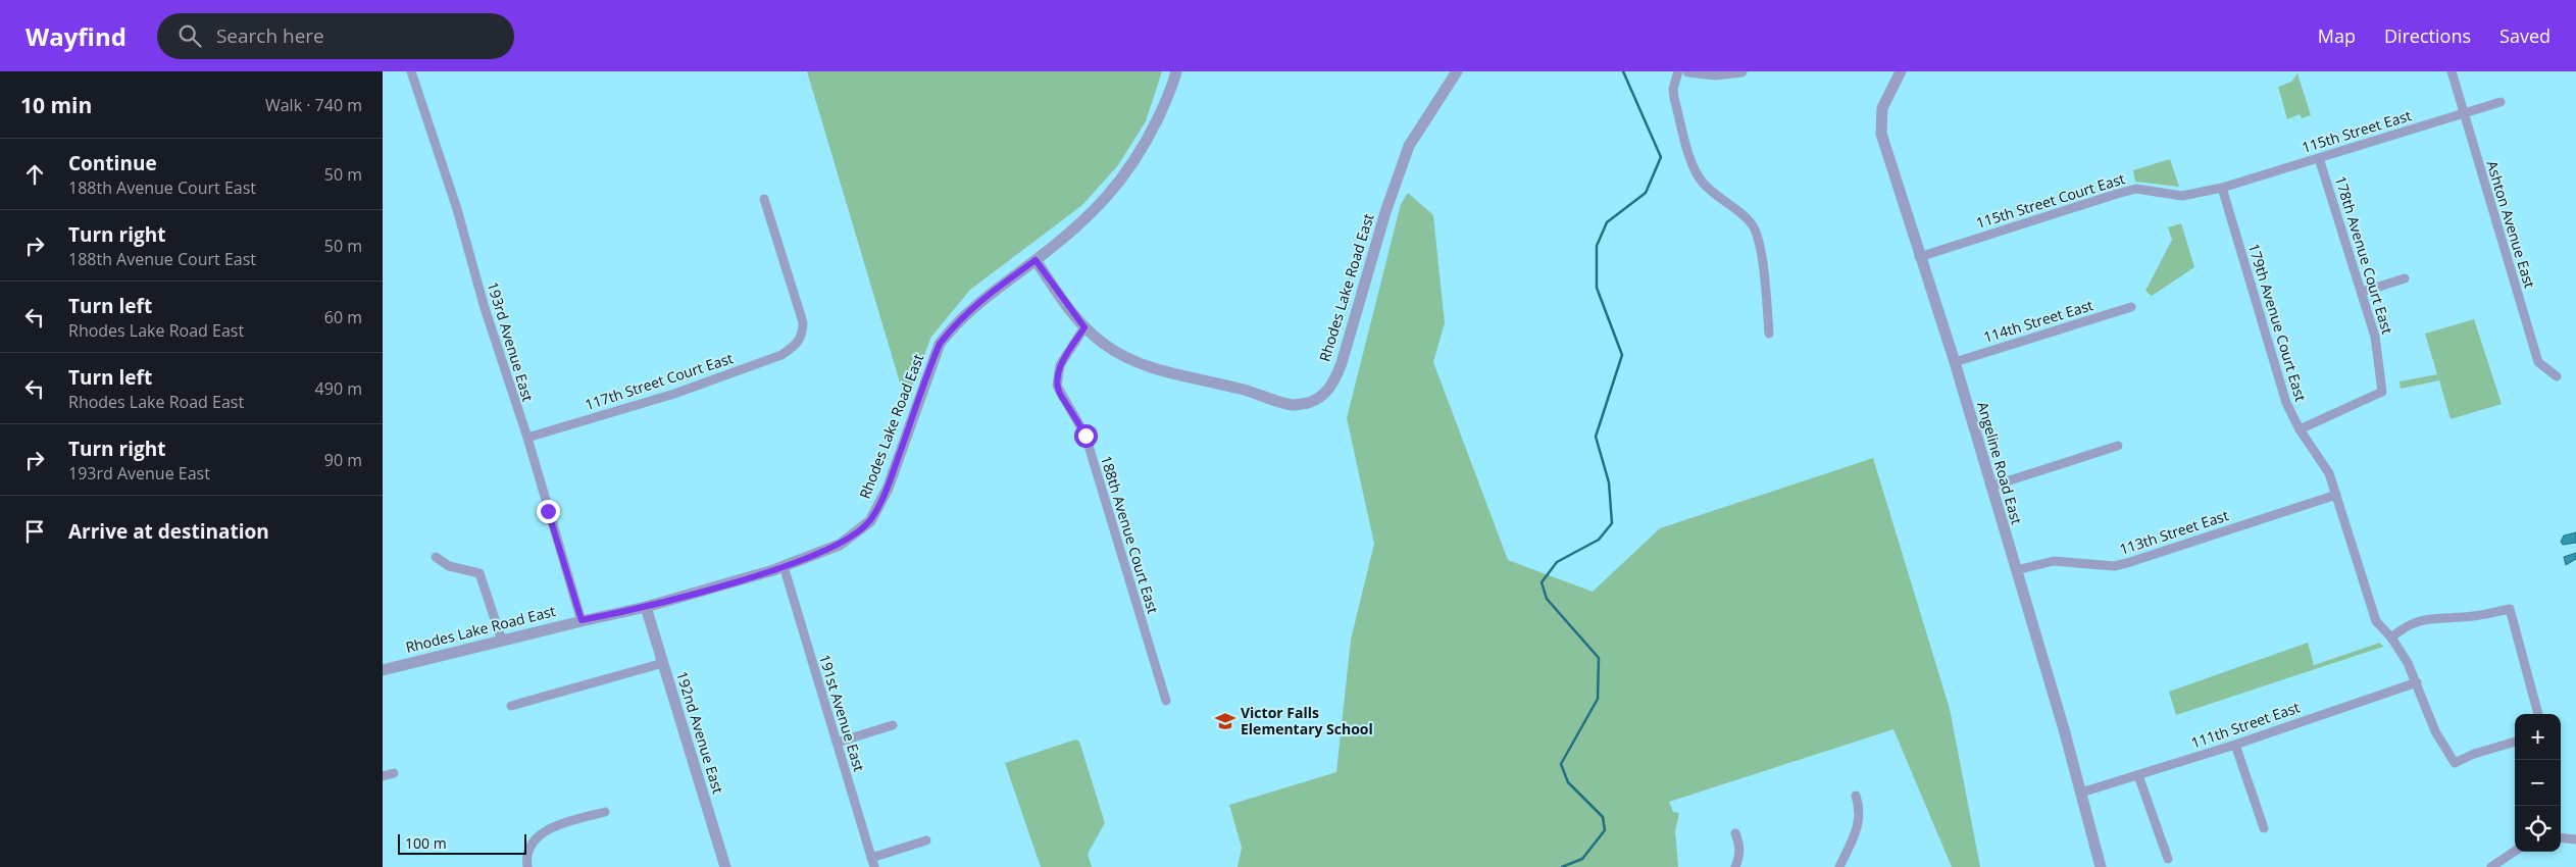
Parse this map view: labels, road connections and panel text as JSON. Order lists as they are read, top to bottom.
{
  "streets": {
    "street": [
      "115th Street East",
      "115th Street Court East",
      "Ashton Avenue East",
      "178th Avenue Court East",
      "Rhodes Lake Road East",
      "114th Street East",
      "179th Avenue Court East",
      "193rd Avenue East",
      "117th Street Court East",
      "Angeline Road East",
      "113th Street East",
      "188th Avenue Court East",
      "191st Avenue East",
      "111th Street East",
      "192nd Avenue East"
    ]
  },
  "crossings": [
    ["115th Street East", "115th Street Court East"],
    ["115th Street East", "Ashton Avenue East"],
    ["115th Street East", "178th Avenue Court East"],
    ["115th Street East", "179th Avenue Court East"],
    ["115th Street Court East", "179th Avenue Court East"],
    ["115th Street Court East", "Angeline Road East"],
    ["178th Avenue Court East", "179th Avenue Court East"],
    ["Rhodes Lake Road East", "193rd Avenue East"],
    ["Rhodes Lake Road East", "188th Avenue Court East"],
    ["Rhodes Lake Road East", "191st Avenue East"],
    ["Rhodes Lake Road East", "192nd Avenue East"],
    ["114th Street East", "Angeline Road East"],
    ["179th Avenue Court East", "113th Street East"],
    ["179th Avenue Court East", "111th Street East"],
    ["193rd Avenue East", "117th Street Court East"],
    ["Angeline Road East", "113th Street East"],
    ["Angeline Road East", "111th Street East"]
  ],
  "places": {
    "school or university": ["Victor Falls Elementary School"]
  },
  "scale_bar": "100 m",
  "page": {
    "header": "Wayfind",
    "search": "Search here",
    "nav": ["Map", "Directions", "Saved"],
    "heading": ["10 min", "Walk · 740 m"],
    "list": [
      ["Continue", "188th Avenue Court East", "50 m"],
      ["Turn right", "188th Avenue Court East", "50 m"],
      ["Turn left", "Rhodes Lake Road East", "60 m"],
      ["Turn left", "Rhodes Lake Road East", "490 m"],
      ["Turn right", "193rd Avenue East", "90 m"],
      "Arrive at destination"
    ],
    "map_buttons": ["+", "−"],
    "scale": "100 m"
  }
}
